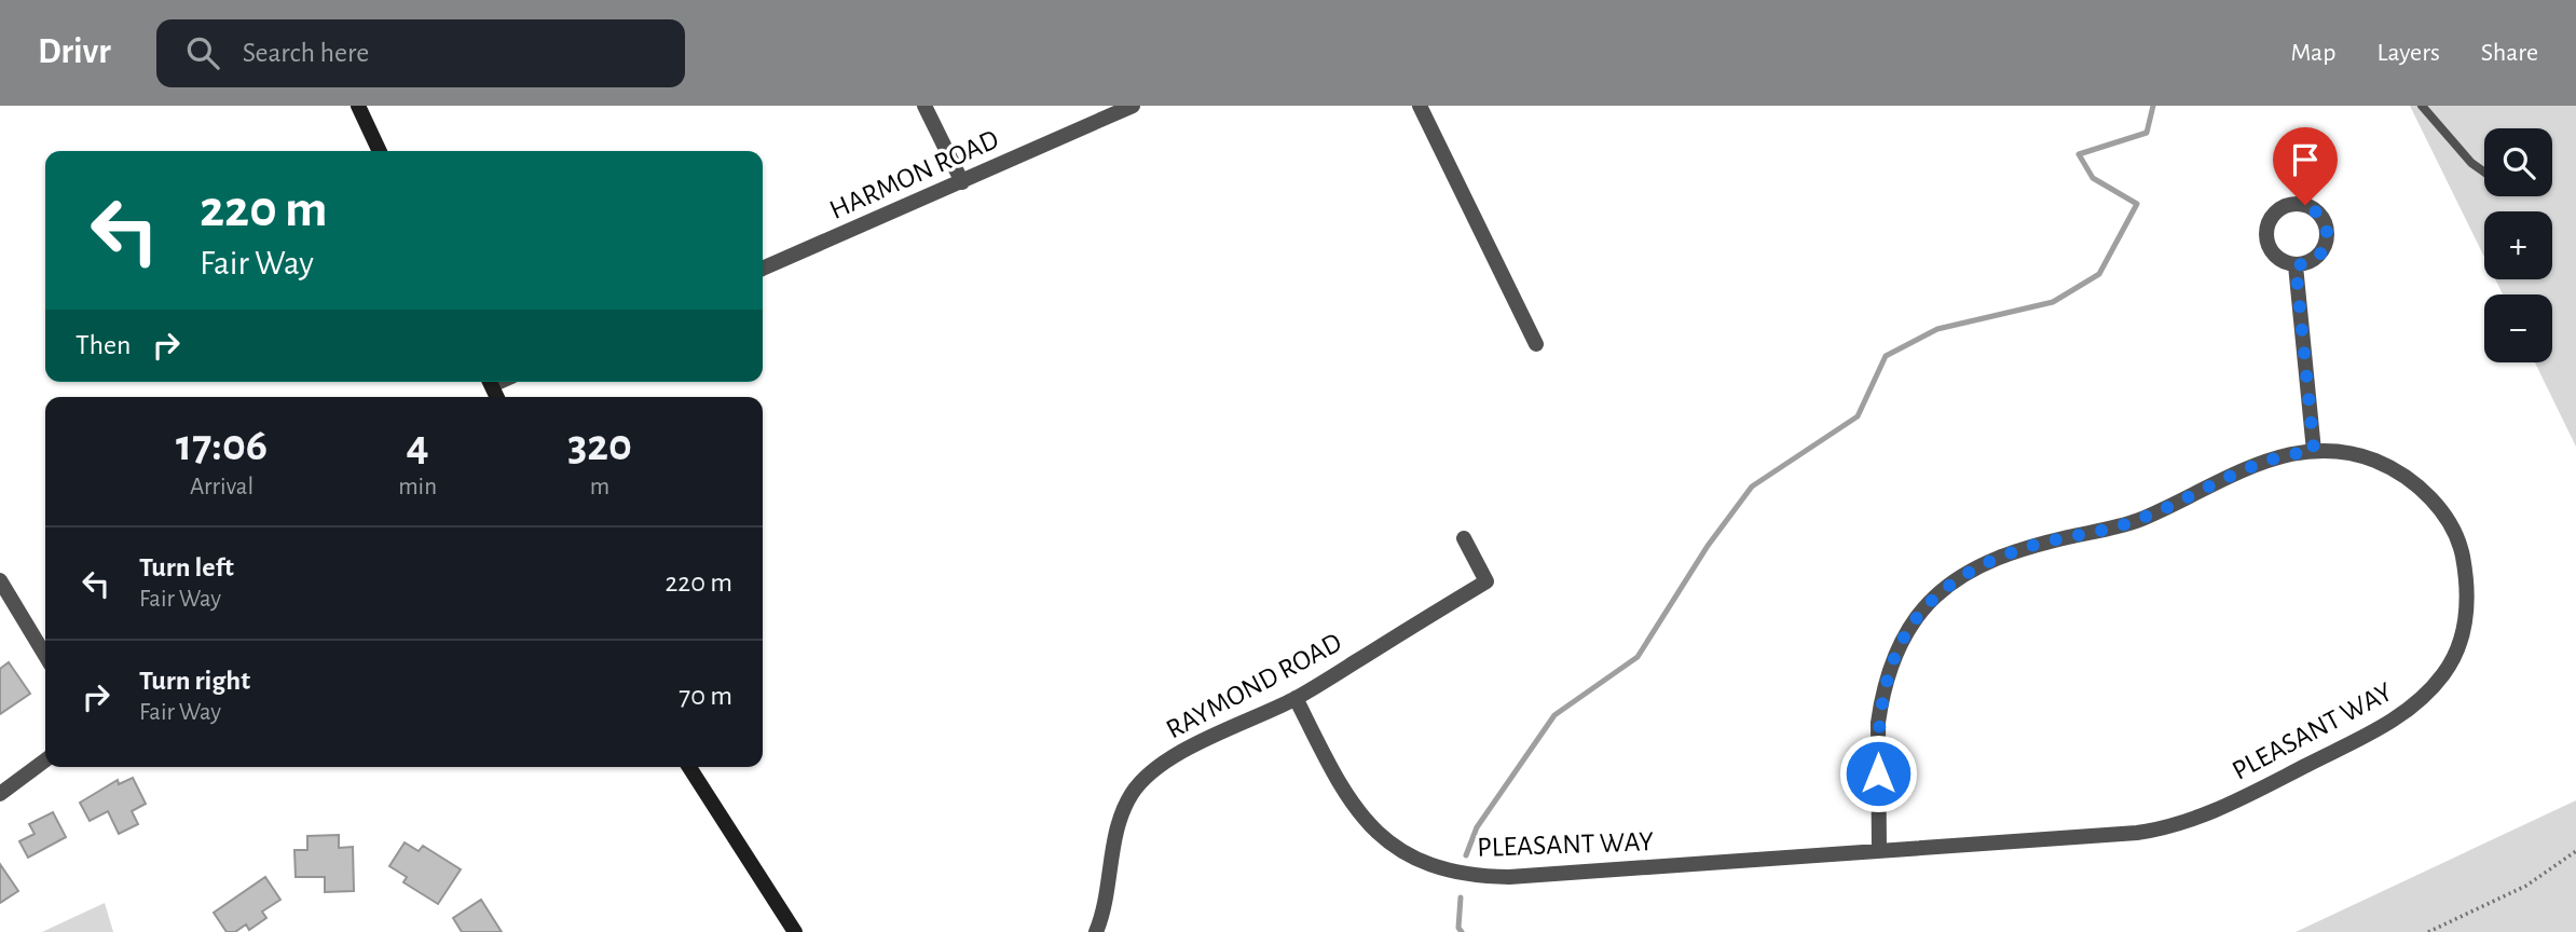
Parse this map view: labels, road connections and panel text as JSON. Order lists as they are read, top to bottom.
{
  "streets": {
    "street": ["HARMON ROAD", "RAYMOND ROAD", "PLEASANT WAY"]
  },
  "crossings": [
    ["RAYMOND ROAD", "PLEASANT WAY"]
  ],
  "page": {
    "header": "Drivr",
    "search": "Search here",
    "nav": ["Map", "Layers", "Share"],
    "map_buttons": ["+", "−"],
    "turn": ["220 m", "Fair Way"],
    "then": "Then",
    "eta": [
      "17:06",
      "Arrival",
      "4",
      "min",
      "320",
      "m"
    ],
    "list": [
      {
        "name": "Turn left",
        "note": "Fair Way",
        "value": "220 m"
      },
      {
        "name": "Turn right",
        "note": "Fair Way",
        "value": "70 m"
      }
    ]
  }
}
